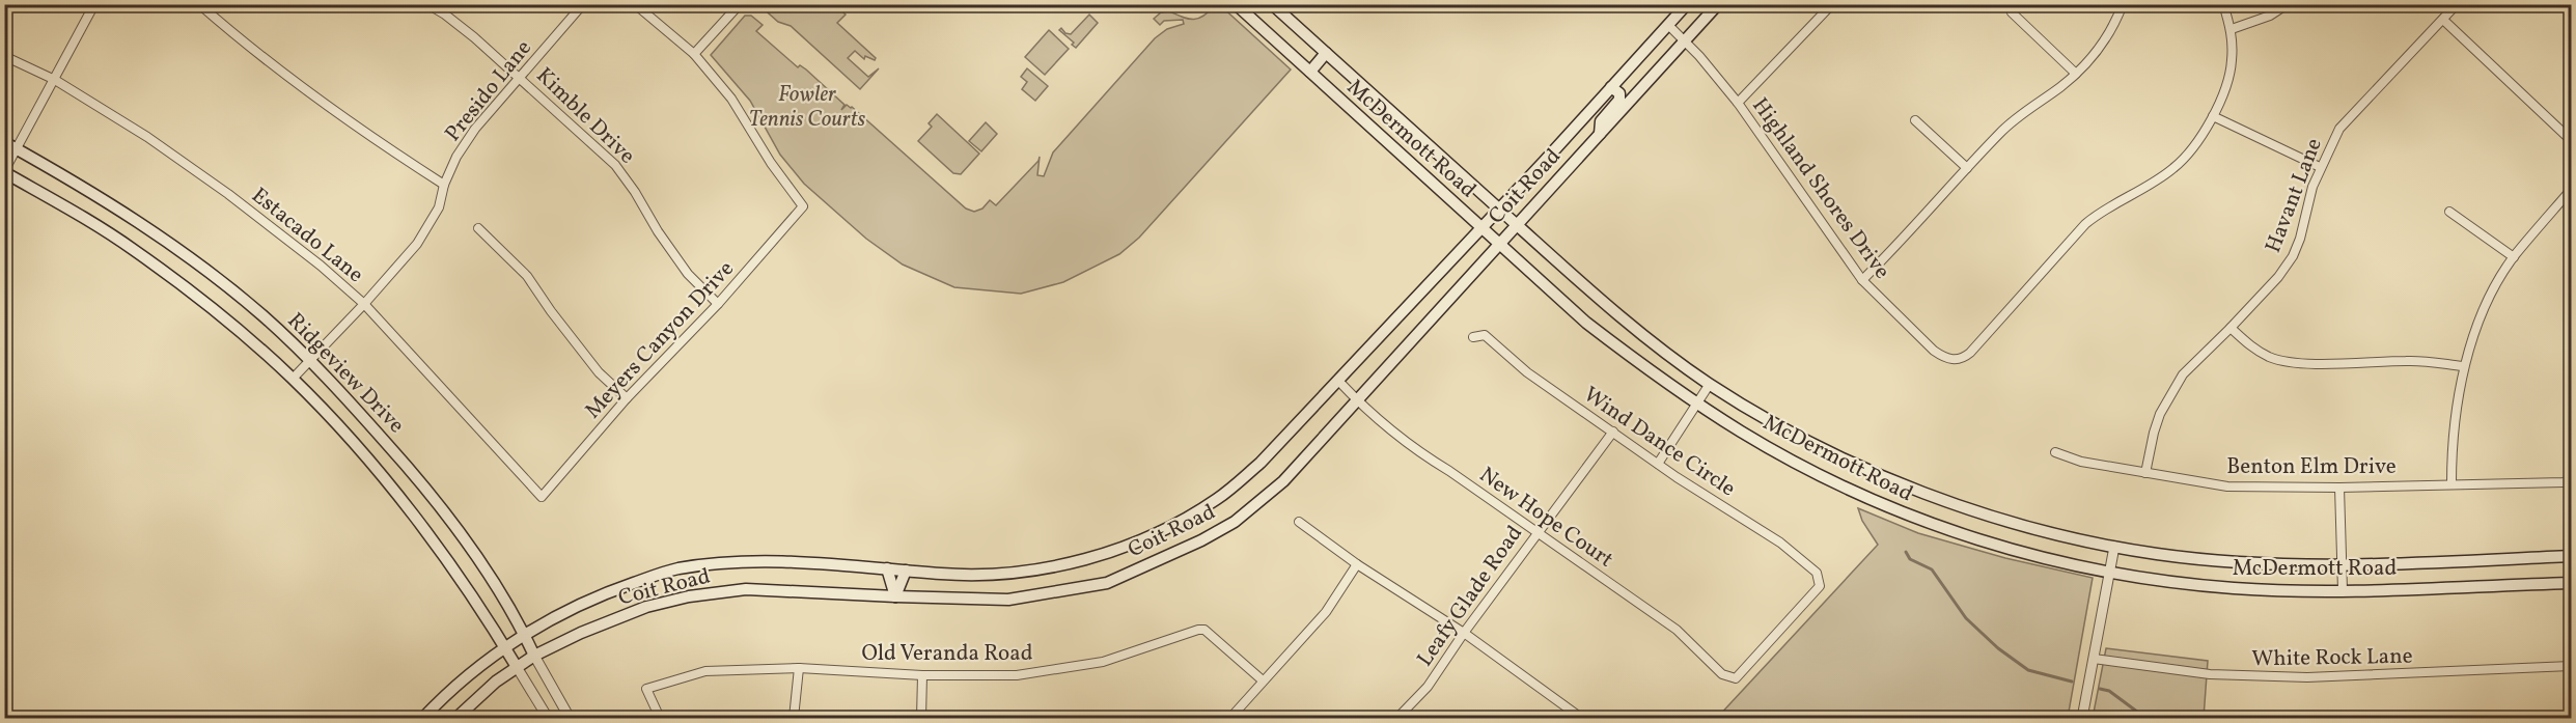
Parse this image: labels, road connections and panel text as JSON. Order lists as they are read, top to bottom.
{
  "streets": {
    "main road": ["McDermott Road", "Coit Road", "Ridgeview Drive"],
    "street": [
      "Presido Lane",
      "Kimble Drive",
      "Highland Shores Drive",
      "Havant Lane",
      "Estacado Lane",
      "Meyers Canyon Drive",
      "Wind Dance Circle",
      "Benton Elm Drive",
      "New Hope Court",
      "Leafy Glade Road",
      "Old Veranda Road",
      "White Rock Lane"
    ]
  },
  "crossings": [
    ["Presido Lane", "Kimble Drive"],
    ["Presido Lane", "Estacado Lane"],
    ["Presido Lane", "Ridgeview Drive"],
    ["Kimble Drive", "Meyers Canyon Drive"],
    ["McDermott Road", "Coit Road"],
    ["Coit Road", "Highland Shores Drive"],
    ["Coit Road", "Ridgeview Drive"],
    ["Coit Road", "New Hope Court"],
    ["Havant Lane", "Benton Elm Drive"],
    ["Estacado Lane", "Meyers Canyon Drive"],
    ["Wind Dance Circle", "New Hope Court"],
    ["Wind Dance Circle", "Leafy Glade Road"],
    ["New Hope Court", "Leafy Glade Road"]
  ],
  "parks": ["Fowler Tennis Courts"]
}
